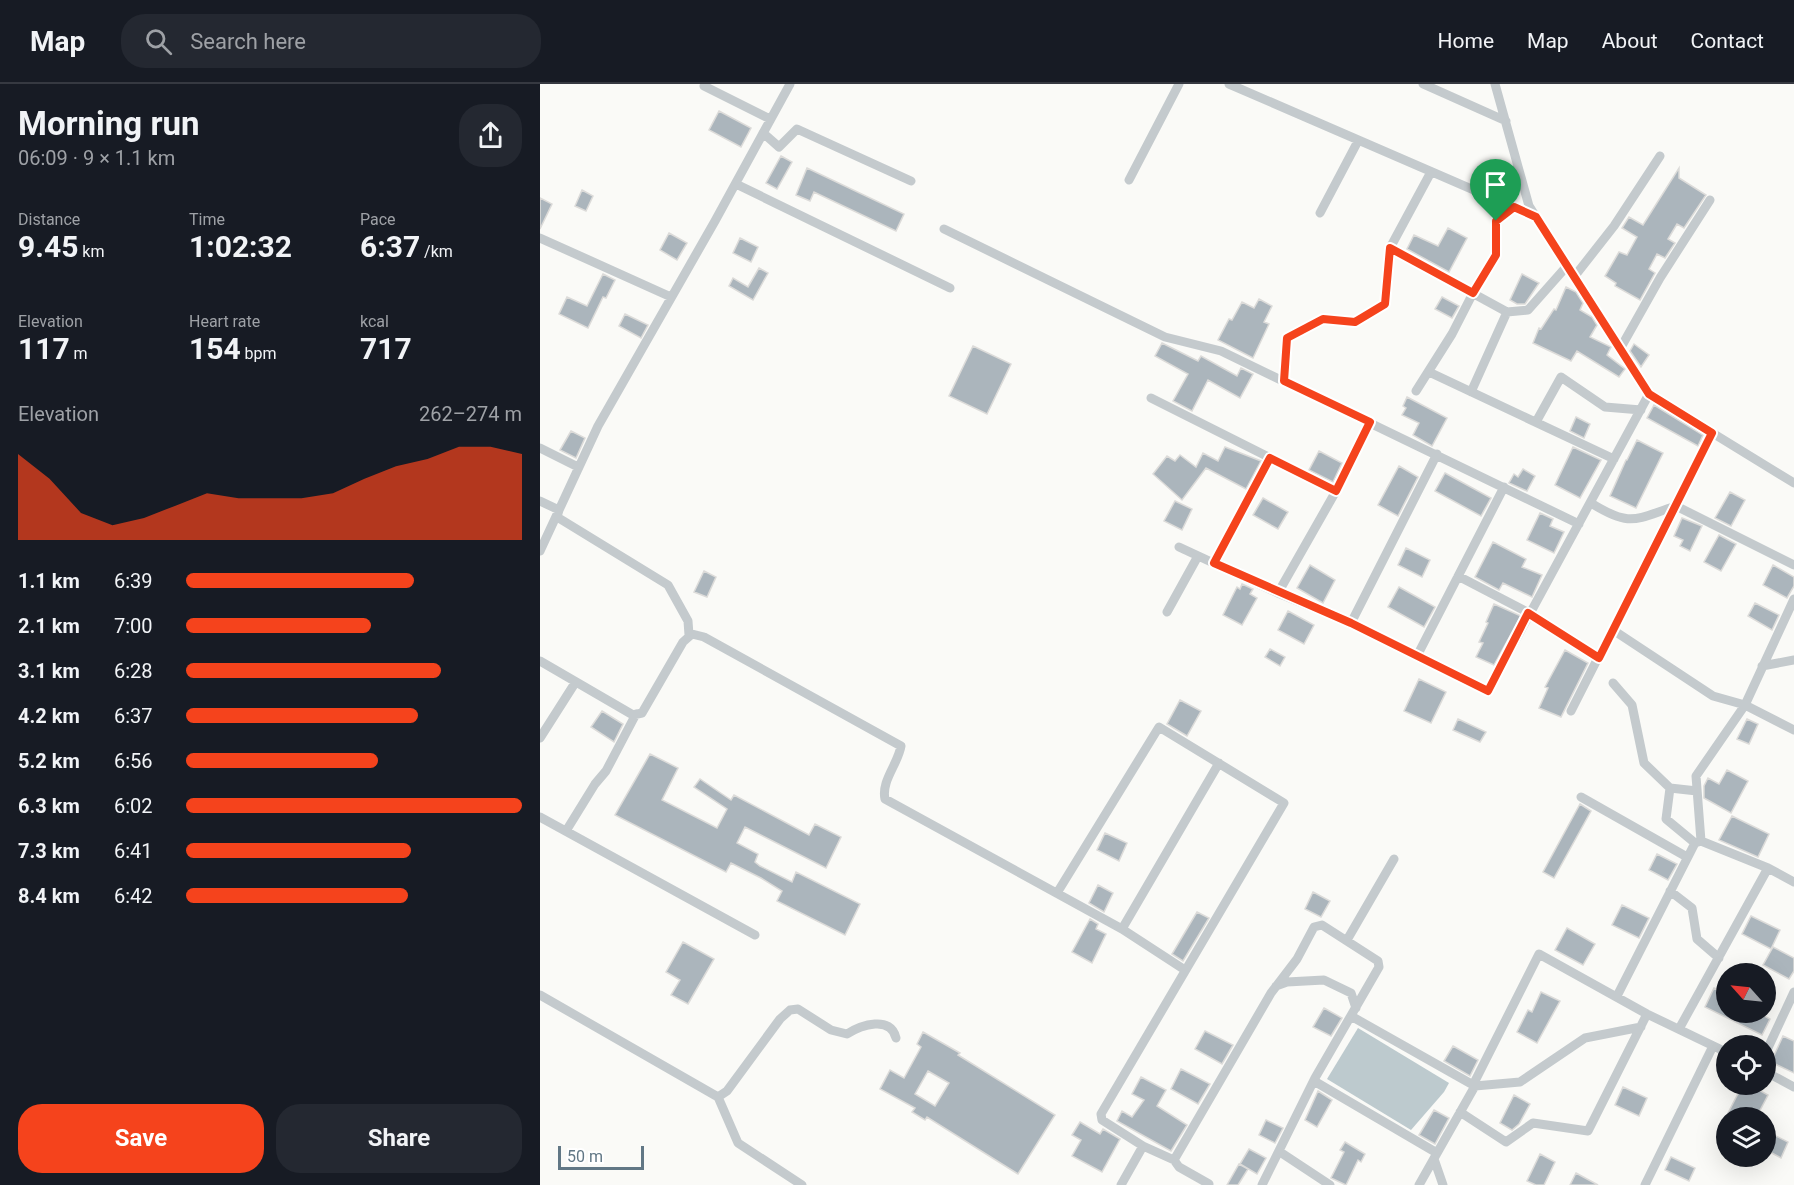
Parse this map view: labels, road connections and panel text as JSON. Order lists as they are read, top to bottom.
{
  "scale_bar": "50 m",
  "north": "top left",
  "page": {
    "header": "Map",
    "search": "Search here",
    "nav": [
      "Home",
      "Map",
      "About",
      "Contact"
    ],
    "heading": ["Morning run", "06:09 · 9 × 1.1 km"],
    "stats": [
      ["Distance", "9.45 km"],
      ["Time", "1:02:32"],
      ["Pace", "6:37 /km"],
      ["Elevation", "117 m"],
      ["Heart rate", "154 bpm"],
      ["kcal", "717"]
    ],
    "chart": ["Elevation", "262–274 m"],
    "list": [
      {
        "name": "1.1 km",
        "note": "6:39"
      },
      {
        "name": "2.1 km",
        "note": "7:00"
      },
      {
        "name": "3.1 km",
        "note": "6:28"
      },
      {
        "name": "4.2 km",
        "note": "6:37"
      },
      {
        "name": "5.2 km",
        "note": "6:56"
      },
      {
        "name": "6.3 km",
        "note": "6:02"
      },
      {
        "name": "7.3 km",
        "note": "6:41"
      },
      {
        "name": "8.4 km",
        "note": "6:42"
      }
    ],
    "buttons": ["Save", "Share"],
    "scale": "50 m"
  }
}
